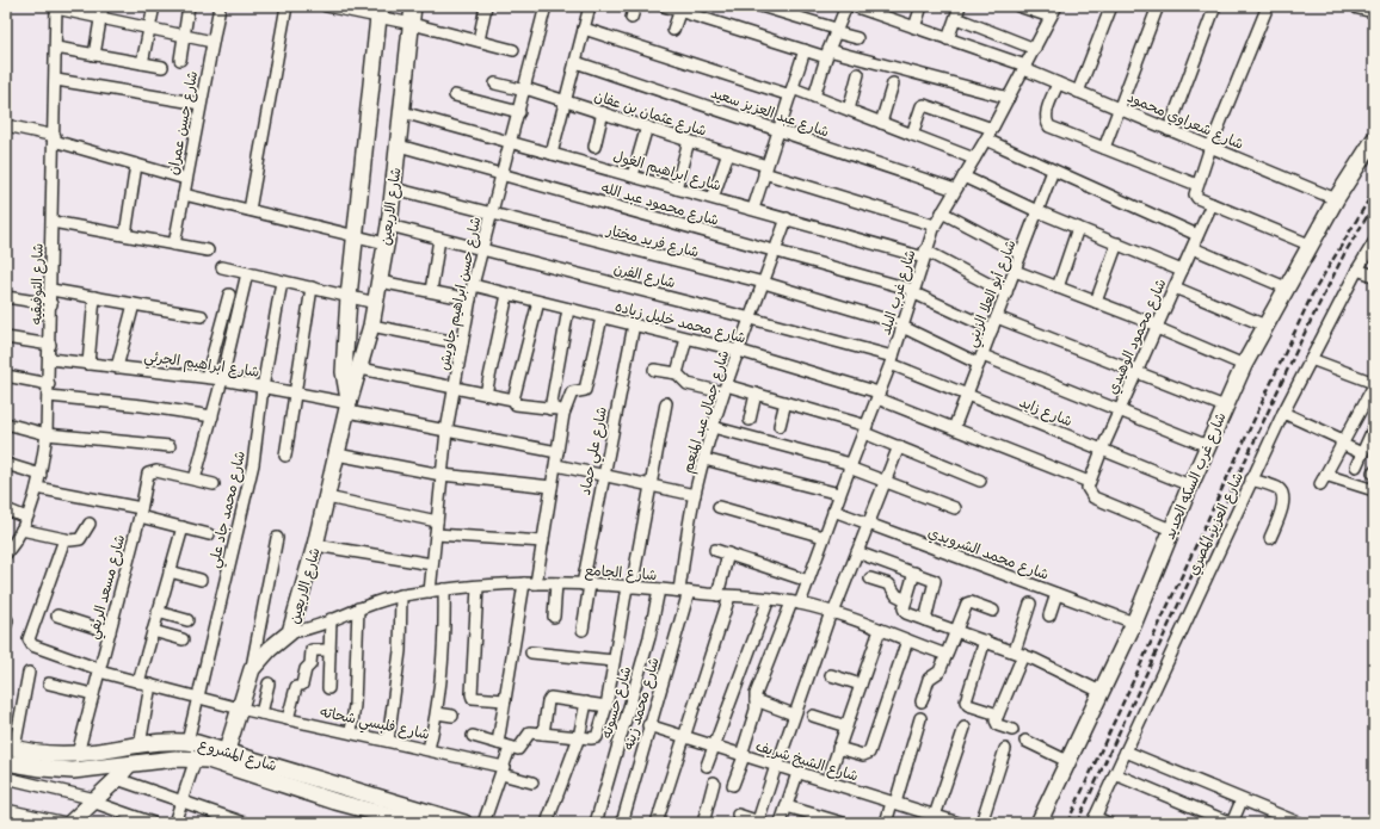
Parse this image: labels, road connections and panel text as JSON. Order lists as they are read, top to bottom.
{
  "streets": {
    "street": [
      "شارع عبد العزيز سعيد",
      "شارع عثمان بن عفان",
      "شارع شعراوي محمود",
      "شارع حسن عمران",
      "شارع ابراهيم الغول",
      "شارع محمود عبد الله",
      "شارع الاربعين",
      "شارع فريد مختار",
      "شارع الفرن",
      "شارع التوفيقيه",
      "شارع غرب البلد",
      "شارع حسن ابراهيم جاويش",
      "شارع أبو العلا الزيني",
      "شارع محمد خليل زياده",
      "شارع محمود الوهيدي",
      "شارع ابراهيم الجرئي",
      "شارع جمال عبد المنعم",
      "شارع زايد",
      "شارع علي حماد",
      "شارع غرب السكه الحديد",
      "شارع محمد جاد علي",
      "شارع العزيز المصري",
      "شارع محمد الشرويدي",
      "شارع الجامع",
      "شارع مسعد الريفي",
      "شارع حسونه",
      "شارع محمد زينه",
      "شارع فلبسي شحاته",
      "شارع المشروع",
      "شارع الشيخ شريف"
    ]
  },
  "crossings": [
    ["شارع عبد العزيز سعيد", "شارع غرب البلد"],
    ["شارع عثمان بن عفان", "شارع غرب البلد"],
    ["شارع عثمان بن عفان", "شارع حسن ابراهيم جاويش"],
    ["شارع شعراوي محمود", "شارع غرب البلد"],
    ["شارع شعراوي محمود", "شارع غرب السكه الحديد"],
    ["شارع ابراهيم الغول", "شارع الاربعين"],
    ["شارع ابراهيم الغول", "شارع غرب البلد"],
    ["شارع ابراهيم الغول", "شارع حسن ابراهيم جاويش"],
    ["شارع ابراهيم الغول", "شارع جمال عبد المنعم"],
    ["شارع محمود عبد الله", "شارع الاربعين"],
    ["شارع محمود عبد الله", "شارع غرب البلد"],
    ["شارع محمود عبد الله", "شارع حسن ابراهيم جاويش"],
    ["شارع محمود عبد الله", "شارع أبو العلا الزيني"],
    ["شارع محمود عبد الله", "شارع جمال عبد المنعم"],
    ["شارع الاربعين", "شارع فريد مختار"],
    ["شارع الاربعين", "شارع الفرن"],
    ["شارع الاربعين", "شارع ابراهيم الجرئي"],
    ["شارع الاربعين", "شارع الجامع"],
    ["شارع الاربعين", "شارع فلبسي شحاته"],
    ["شارع الاربعين", "شارع المشروع"],
    ["شارع فريد مختار", "شارع غرب البلد"],
    ["شارع فريد مختار", "شارع حسن ابراهيم جاويش"],
    ["شارع فريد مختار", "شارع أبو العلا الزيني"],
    ["شارع فريد مختار", "شارع محمود الوهيدي"],
    ["شارع فريد مختار", "شارع جمال عبد المنعم"],
    ["شارع فريد مختار", "شارع غرب السكه الحديد"],
    ["شارع الفرن", "شارع غرب البلد"],
    ["شارع الفرن", "شارع حسن ابراهيم جاويش"],
    ["شارع الفرن", "شارع جمال عبد المنعم"],
    ["شارع الفرن", "شارع زايد"],
    ["شارع التوفيقيه", "شارع ابراهيم الجرئي"],
    ["شارع غرب البلد", "شارع محمد خليل زياده"],
    ["شارع غرب البلد", "شارع زايد"],
    ["شارع غرب البلد", "شارع محمد الشرويدي"],
    ["شارع غرب البلد", "شارع الجامع"],
    ["شارع غرب البلد", "شارع الشيخ شريف"],
    ["شارع حسن ابراهيم جاويش", "شارع محمد خليل زياده"],
    ["شارع حسن ابراهيم جاويش", "شارع ابراهيم الجرئي"],
    ["شارع حسن ابراهيم جاويش", "شارع الجامع"],
    ["شارع أبو العلا الزيني", "شارع محمد خليل زياده"],
    ["شارع أبو العلا الزيني", "شارع زايد"],
    ["شارع محمد خليل زياده", "شارع محمود الوهيدي"],
    ["شارع محمد خليل زياده", "شارع جمال عبد المنعم"],
    ["شارع محمد خليل زياده", "شارع علي حماد"],
    ["شارع محمود الوهيدي", "شارع زايد"],
    ["شارع ابراهيم الجرئي", "شارع محمد جاد علي"],
    ["شارع جمال عبد المنعم", "شارع الجامع"],
    ["شارع جمال عبد المنعم", "شارع محمد زينه"],
    ["شارع زايد", "شارع غرب السكه الحديد"],
    ["شارع علي حماد", "شارع الجامع"],
    ["شارع غرب السكه الحديد", "شارع محمد الشرويدي"],
    ["شارع محمد جاد علي", "شارع فلبسي شحاته"],
    ["شارع محمد جاد علي", "شارع المشروع"],
    ["شارع الجامع", "شارع حسونه"],
    ["شارع الجامع", "شارع محمد زينه"],
    ["شارع مسعد الريفي", "شارع فلبسي شحاته"],
    ["شارع مسعد الريفي", "شارع المشروع"],
    ["شارع محمد زينه", "شارع الشيخ شريف"]
  ]
}
